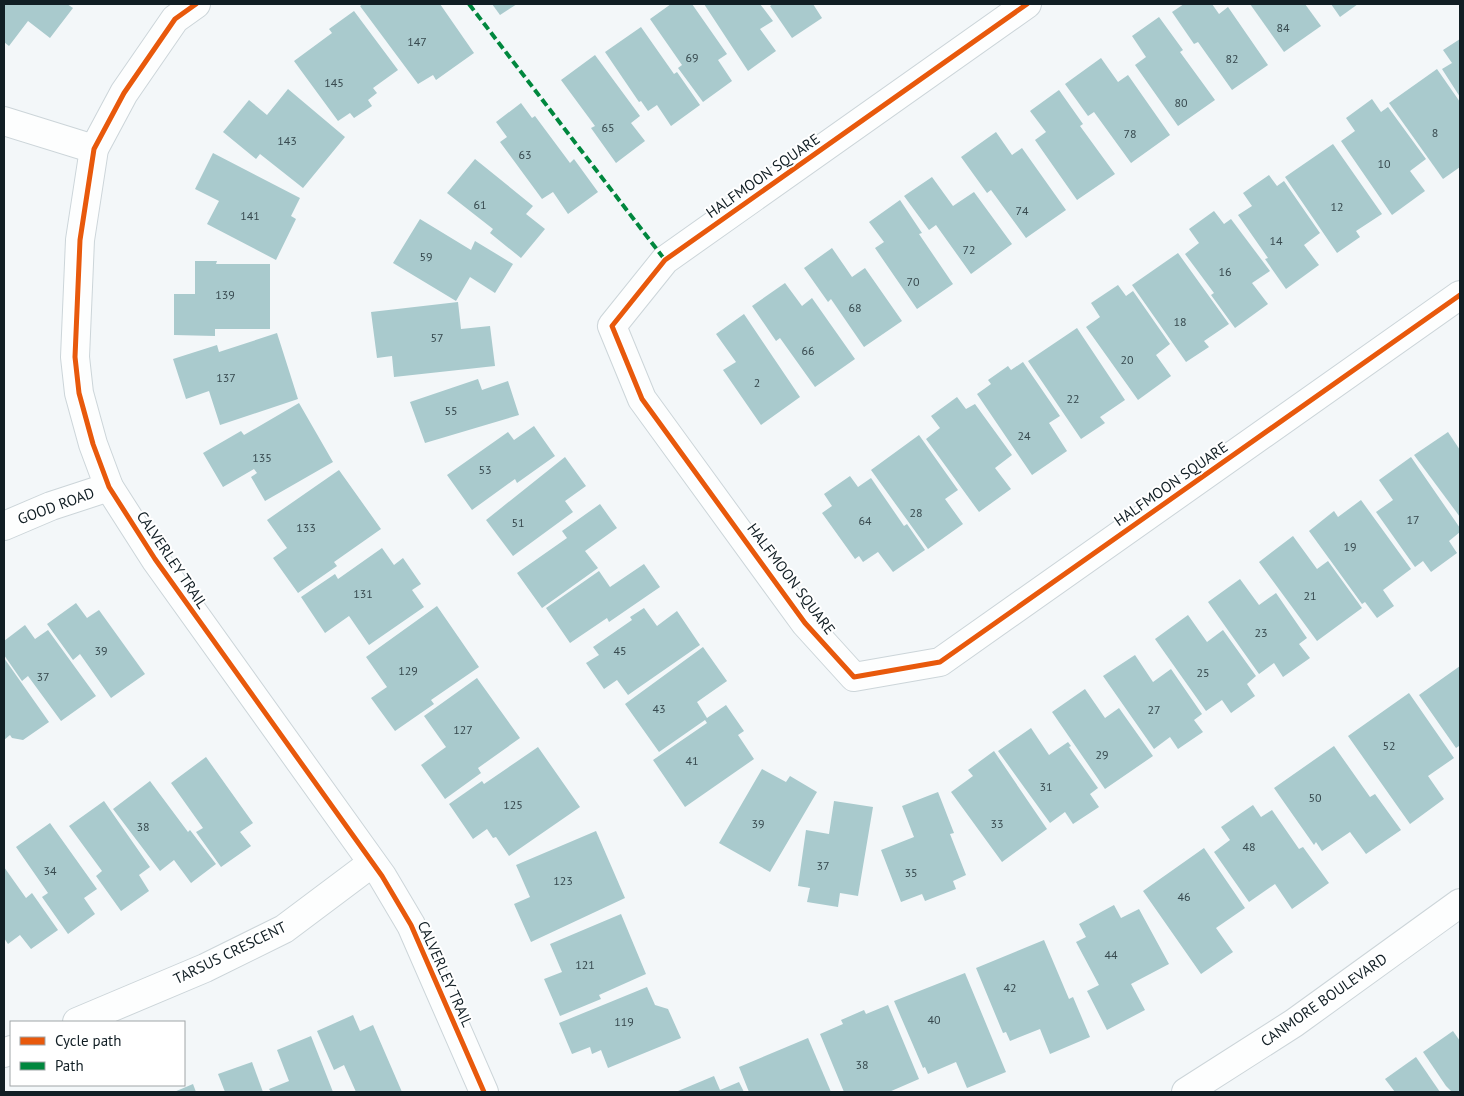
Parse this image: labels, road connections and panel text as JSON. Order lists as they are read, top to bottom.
{
  "streets": {
    "street": [
      "HALFMOON SQUARE",
      "GOOD ROAD",
      "CALVERLEY TRAIL",
      "TARSUS CRESCENT",
      "CANMORE BOULEVARD"
    ]
  },
  "crossings": [
    ["GOOD ROAD", "CALVERLEY TRAIL"],
    ["CALVERLEY TRAIL", "TARSUS CRESCENT"]
  ],
  "house_numbers": [
    "84",
    "147",
    "69",
    "82",
    "145",
    "80",
    "65",
    "8",
    "78",
    "143",
    "63",
    "10",
    "61",
    "12",
    "74",
    "141",
    "14",
    "72",
    "59",
    "16",
    "70",
    "139",
    "68",
    "18",
    "57",
    "66",
    "20",
    "137",
    "2",
    "22",
    "55",
    "24",
    "135",
    "53",
    "28",
    "17",
    "64",
    "51",
    "133",
    "19",
    "131",
    "21",
    "23",
    "39",
    "45",
    "129",
    "25",
    "37",
    "43",
    "27",
    "127",
    "52",
    "29",
    "41",
    "31",
    "50",
    "125",
    "39",
    "33",
    "38",
    "48",
    "37",
    "34",
    "35",
    "123",
    "46",
    "44",
    "121",
    "42",
    "40",
    "119",
    "38"
  ],
  "legend": ["Cycle path", "Path"]
}
